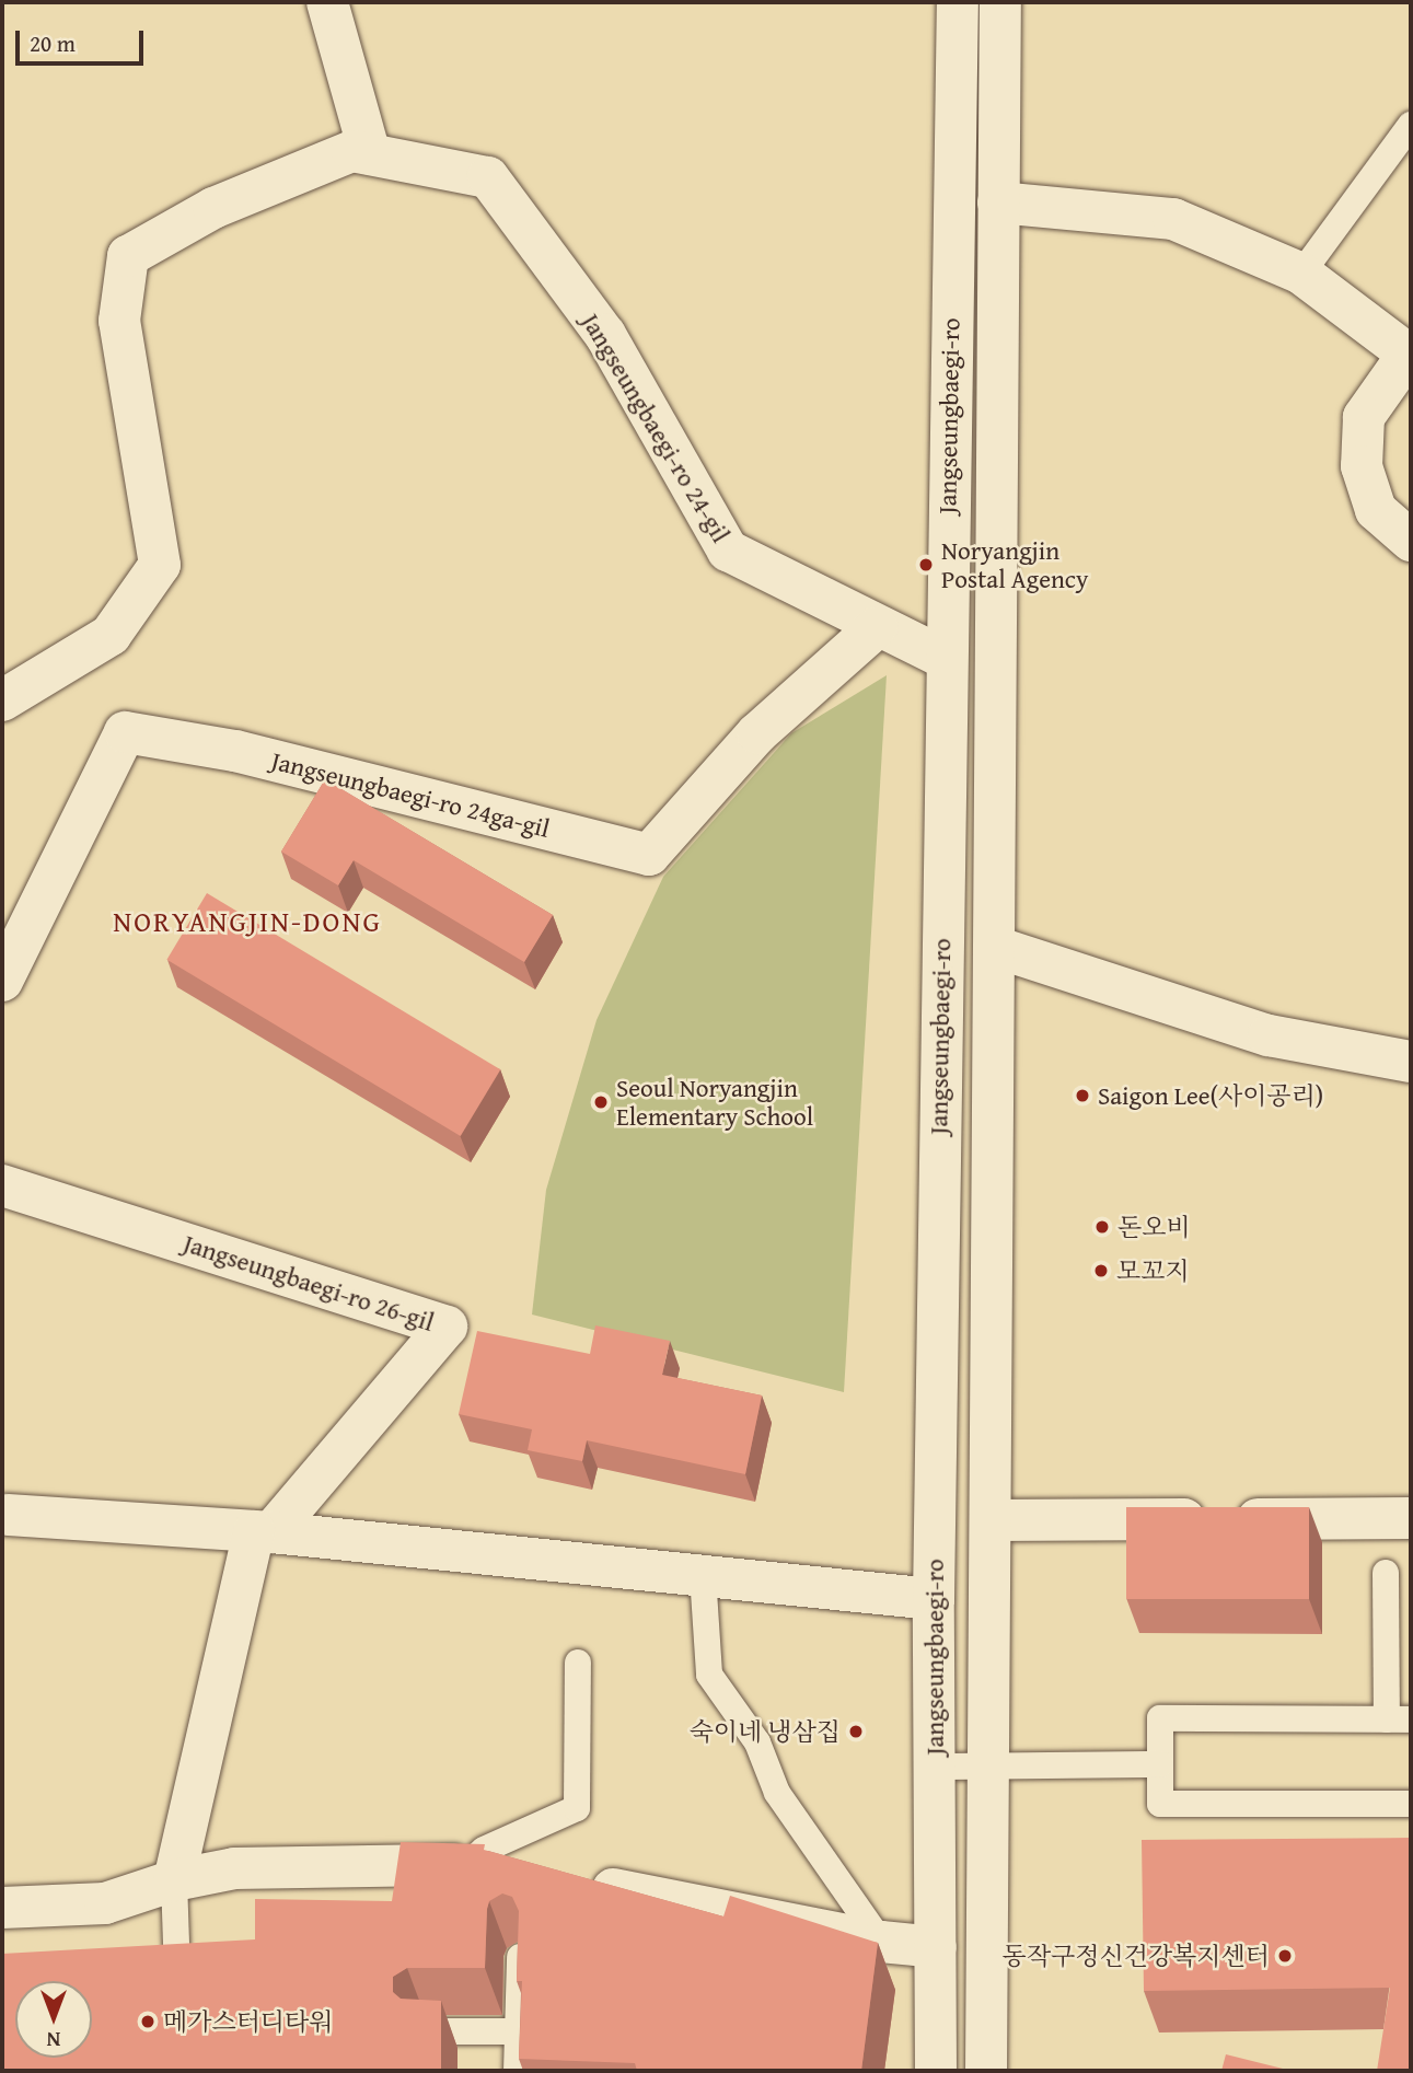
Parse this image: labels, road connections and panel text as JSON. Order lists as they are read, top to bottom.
{
  "streets": {
    "street": [
      "Jangseungbaegi-ro",
      "Jangseungbaegi-ro 24-gil",
      "Jangseungbaegi-ro 24ga-gil",
      "Jangseungbaegi-ro 26-gil"
    ]
  },
  "crossings": [
    ["Jangseungbaegi-ro", "Jangseungbaegi-ro 24-gil"],
    ["Jangseungbaegi-ro 24-gil", "Jangseungbaegi-ro 24ga-gil"]
  ],
  "districts": ["NORYANGJIN-DONG"],
  "places": [
    "Noryangjin Postal Agency",
    "Saigon Lee(사이공리)",
    "Seoul Noryangjin Elementary School",
    "돈오비",
    "모꼬지",
    "숙이네 냉삼집",
    "동작구정신건강복지센터",
    "메가스터디타워"
  ],
  "scale_bar": "20 m",
  "north": "bottom"
}
